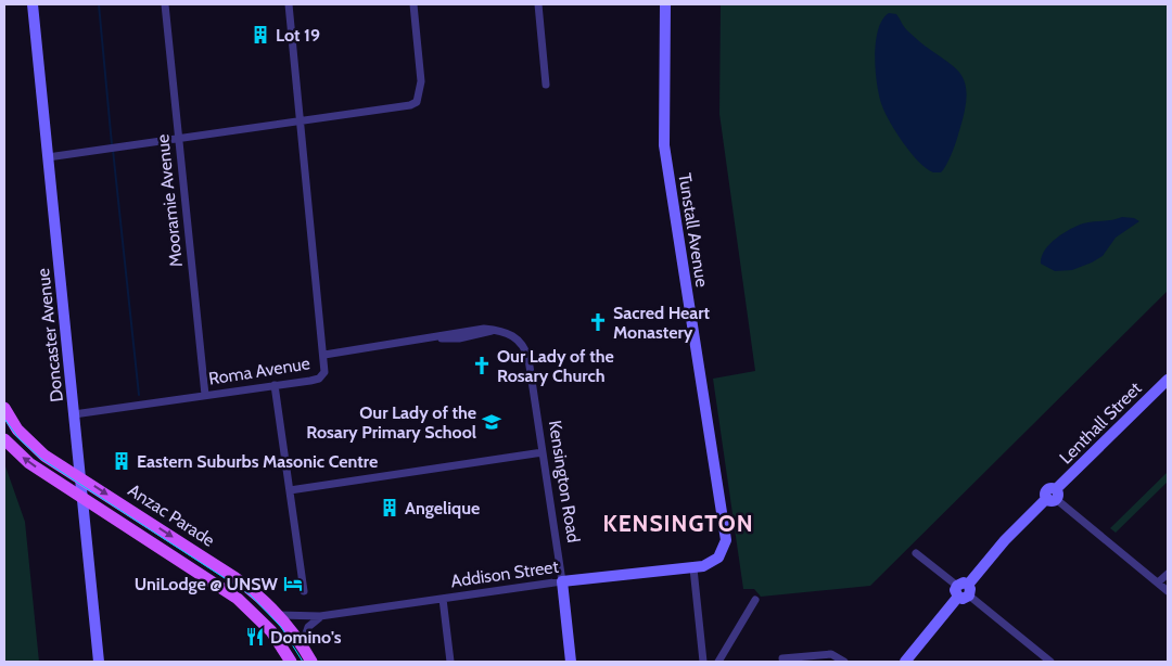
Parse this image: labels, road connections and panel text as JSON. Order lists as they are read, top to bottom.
{
  "streets": {
    "main road": ["Anzac Parade"],
    "street": [
      "Mooramie Avenue",
      "Tunstall Avenue",
      "Doncaster Avenue",
      "Roma Avenue",
      "Lenthall Street",
      "Kensington Road",
      "Addison Street"
    ]
  },
  "crossings": [
    ["Mooramie Avenue", "Roma Avenue"],
    ["Tunstall Avenue", "Addison Street"],
    ["Doncaster Avenue", "Roma Avenue"],
    ["Doncaster Avenue", "Anzac Parade"],
    ["Roma Avenue", "Kensington Road"],
    ["Kensington Road", "Addison Street"],
    ["Anzac Parade", "Addison Street"]
  ],
  "districts": ["KENSINGTON"],
  "places": {
    "building": ["Lot 19", "Eastern Suburbs Masonic Centre", "Angelique"],
    "church": ["Sacred Heart Monastery", "Our Lady of the Rosary Church"],
    "school or university": ["Our Lady of the Rosary Primary School"],
    "hotel": ["UniLodge @ UNSW"],
    "restaurant": ["Domino's"]
  }
}
